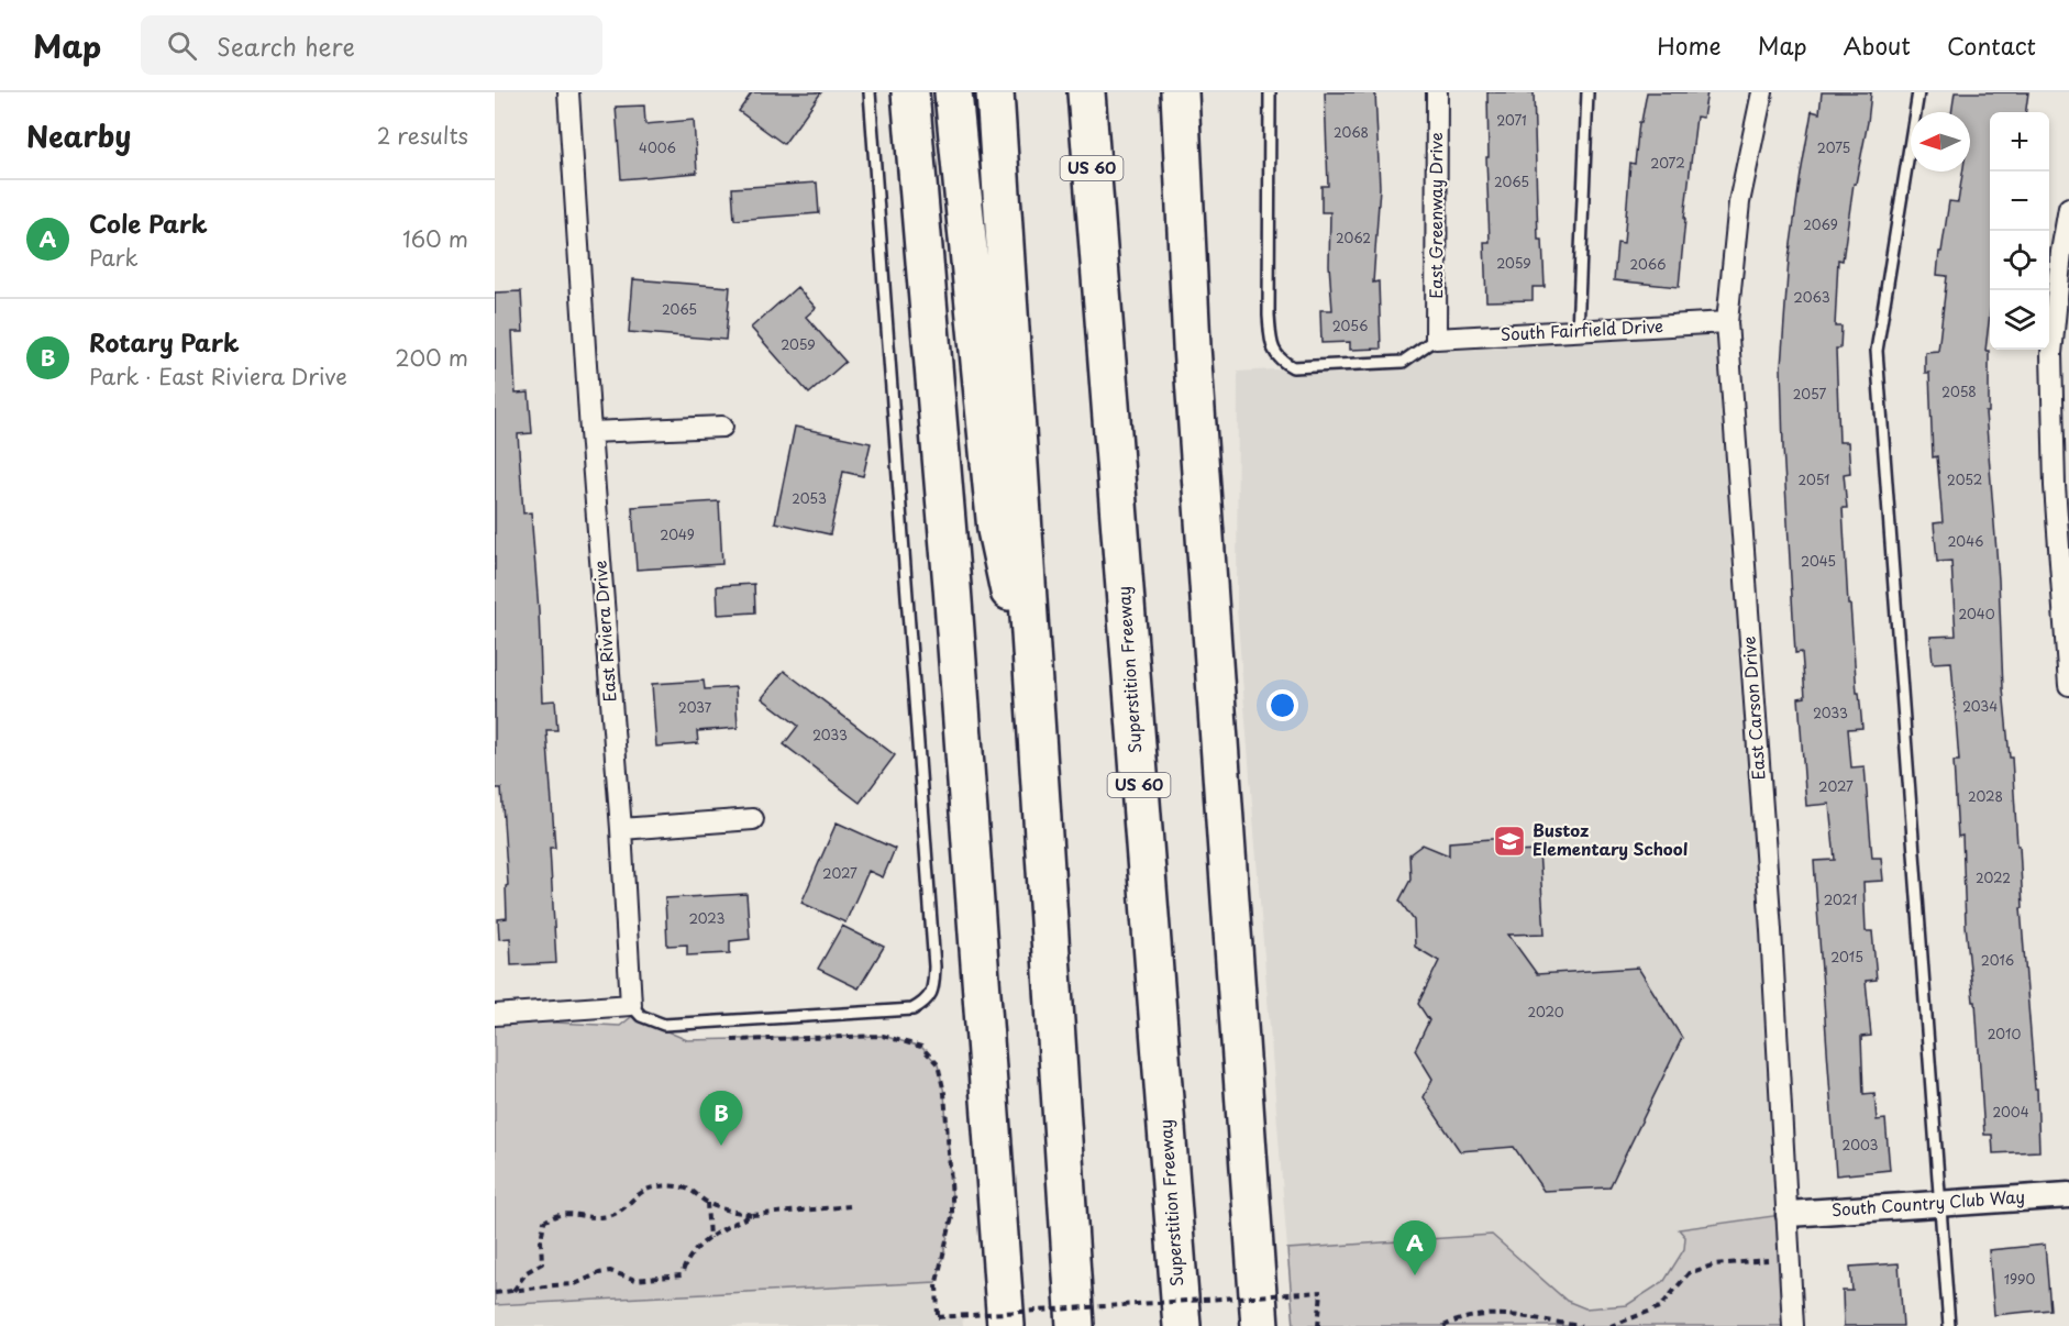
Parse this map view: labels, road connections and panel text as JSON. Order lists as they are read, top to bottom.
{
  "streets": {
    "highway": ["US 60", "Superstition Freeway"],
    "street": [
      "East Greenway Drive",
      "South Fairfield Drive",
      "East Riviera Drive",
      "East Carson Drive",
      "South Country Club Way"
    ]
  },
  "crossings": [
    ["East Greenway Drive", "South Fairfield Drive"],
    ["South Fairfield Drive", "East Carson Drive"],
    ["East Carson Drive", "South Country Club Way"]
  ],
  "places": {
    "school or university": ["Bustoz Elementary School"]
  },
  "house_numbers": [
    "2071",
    "2068",
    "4006",
    "2075",
    "2072",
    "2065",
    "2069",
    "2062",
    "2059",
    "2066",
    "2063",
    "2065",
    "2056",
    "2059",
    "2058",
    "2057",
    "2051",
    "2052",
    "2053",
    "2049",
    "2046",
    "2045",
    "2040",
    "2034",
    "2037",
    "2033",
    "2033",
    "2027",
    "2028",
    "2027",
    "2022",
    "2021",
    "2023",
    "2015",
    "2016",
    "2020",
    "2010",
    "2004",
    "2003",
    "1990"
  ],
  "north": "left",
  "page": {
    "header": "Map",
    "search": "Search here",
    "nav": [
      "Home",
      "Map",
      "About",
      "Contact"
    ],
    "heading": ["Nearby", "2 results"],
    "map_buttons": ["+", "−"],
    "list": [
      {
        "mark": "A",
        "name": "Cole Park",
        "note": "Park",
        "value": "160 m"
      },
      {
        "mark": "B",
        "name": "Rotary Park",
        "note": "Park · East Riviera Drive",
        "value": "200 m"
      }
    ],
    "pins": ["B", "A"]
  }
}
